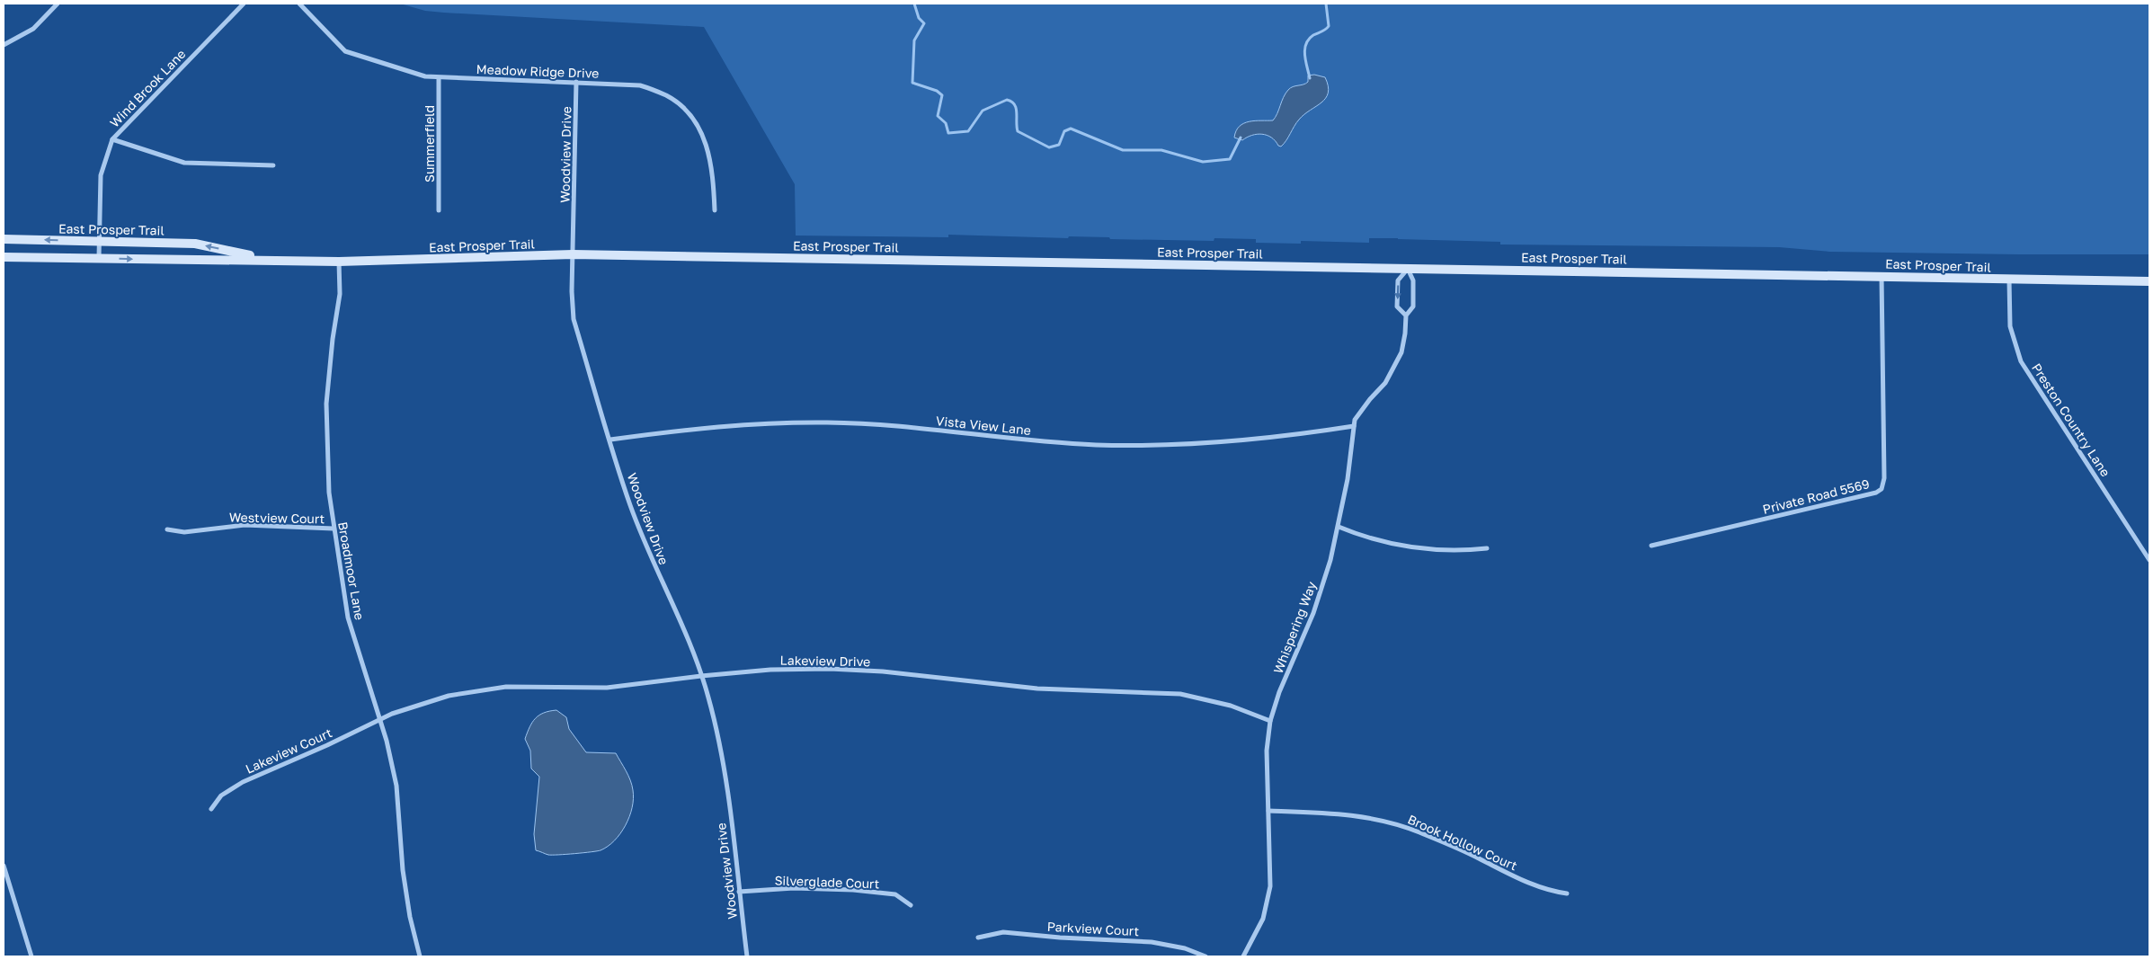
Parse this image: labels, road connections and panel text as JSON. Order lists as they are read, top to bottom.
{
  "streets": {
    "main road": ["East Prosper Trail"],
    "street": [
      "Meadow Ridge Drive",
      "Wind Brook Lane",
      "Summerfield",
      "Woodview Drive",
      "Preston Country Lane",
      "Vista View Lane",
      "Private Road 5569",
      "Westview Court",
      "Broadmoor Lane",
      "Whispering Way",
      "Lakeview Drive",
      "Lakeview Court",
      "Brook Hollow Court",
      "Silverglade Court",
      "Parkview Court"
    ]
  },
  "crossings": [
    ["Meadow Ridge Drive", "Summerfield"],
    ["Meadow Ridge Drive", "Woodview Drive"],
    ["Wind Brook Lane", "East Prosper Trail"],
    ["Woodview Drive", "East Prosper Trail"],
    ["Woodview Drive", "Vista View Lane"],
    ["Woodview Drive", "Lakeview Drive"],
    ["Woodview Drive", "Silverglade Court"],
    ["East Prosper Trail", "Preston Country Lane"],
    ["East Prosper Trail", "Private Road 5569"],
    ["East Prosper Trail", "Broadmoor Lane"],
    ["East Prosper Trail", "Whispering Way"],
    ["Vista View Lane", "Whispering Way"],
    ["Westview Court", "Broadmoor Lane"],
    ["Broadmoor Lane", "Lakeview Drive"],
    ["Broadmoor Lane", "Lakeview Court"],
    ["Whispering Way", "Lakeview Drive"],
    ["Whispering Way", "Brook Hollow Court"],
    ["Lakeview Drive", "Lakeview Court"]
  ]
}
